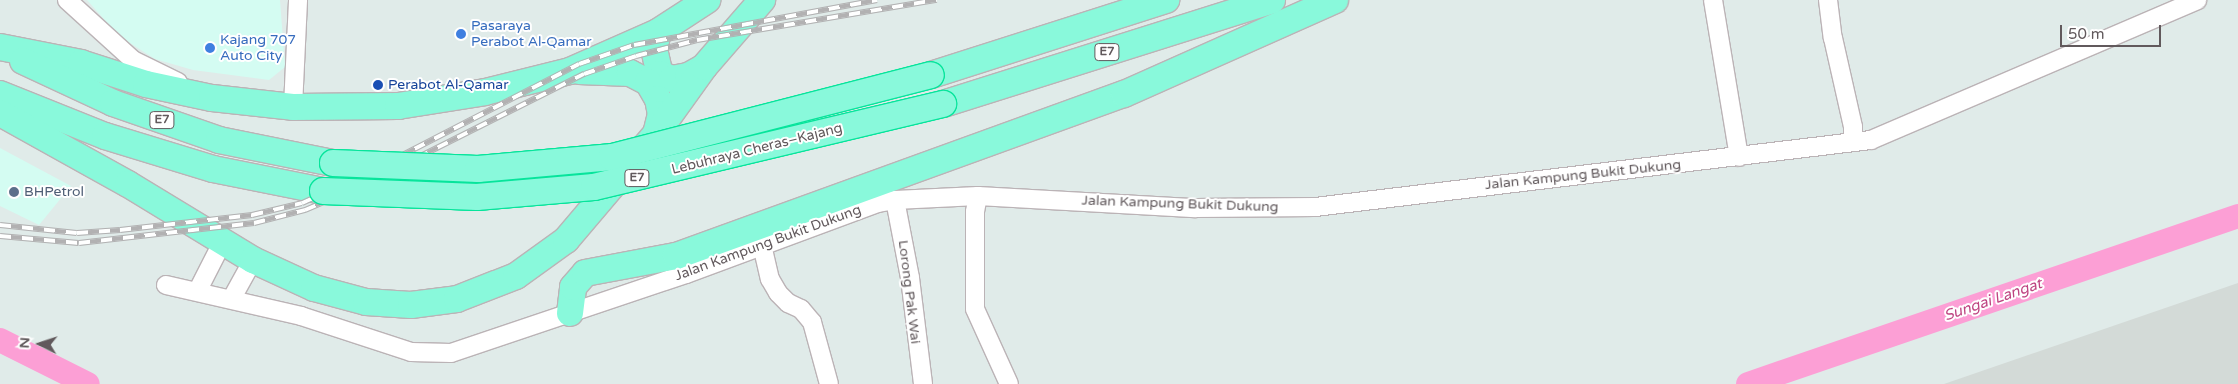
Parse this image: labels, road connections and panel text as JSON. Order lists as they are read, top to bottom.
{
  "streets": {
    "highway": ["E7", "Lebuhraya Cheras–Kajang"],
    "street": ["Jalan Kampung Bukit Dukung", "Lorong Pak Wai"]
  },
  "crossings": [
    ["Jalan Kampung Bukit Dukung", "Lorong Pak Wai"]
  ],
  "water": ["Sungai Langat"],
  "places": [
    "Pasaraya Perabot Al-Qamar",
    "Kajang 707 Auto City",
    "Perabot Al-Qamar",
    "BHPetrol"
  ],
  "scale_bar": "50 m",
  "north": "left"
}
